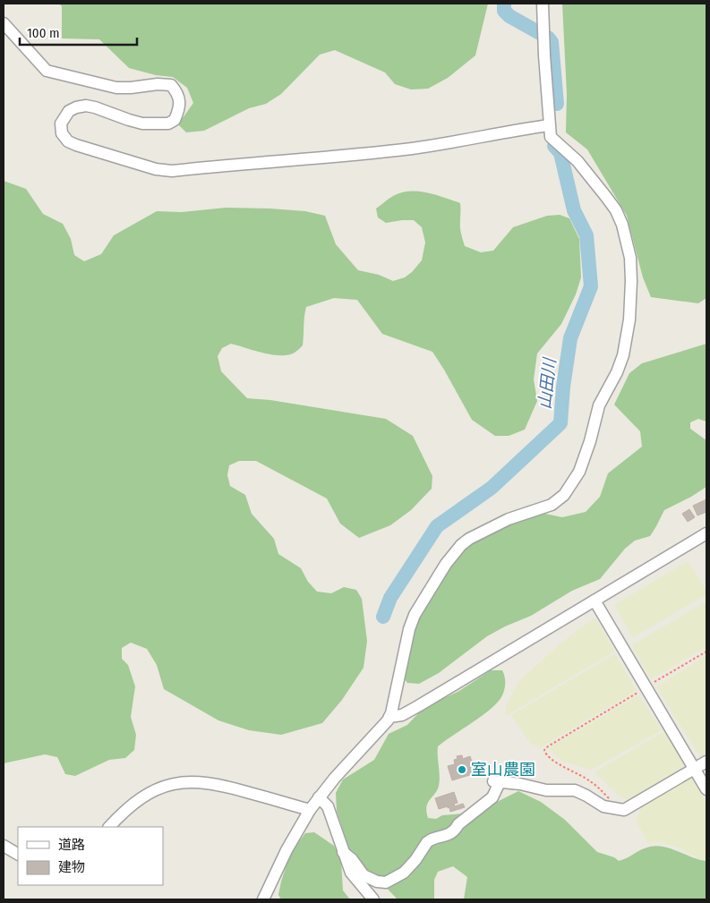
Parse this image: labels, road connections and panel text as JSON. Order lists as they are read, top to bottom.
{
  "water": ["山田川"],
  "places": ["室山農園"],
  "legend": ["道路", "建物"],
  "scale_bar": "100 m"
}
